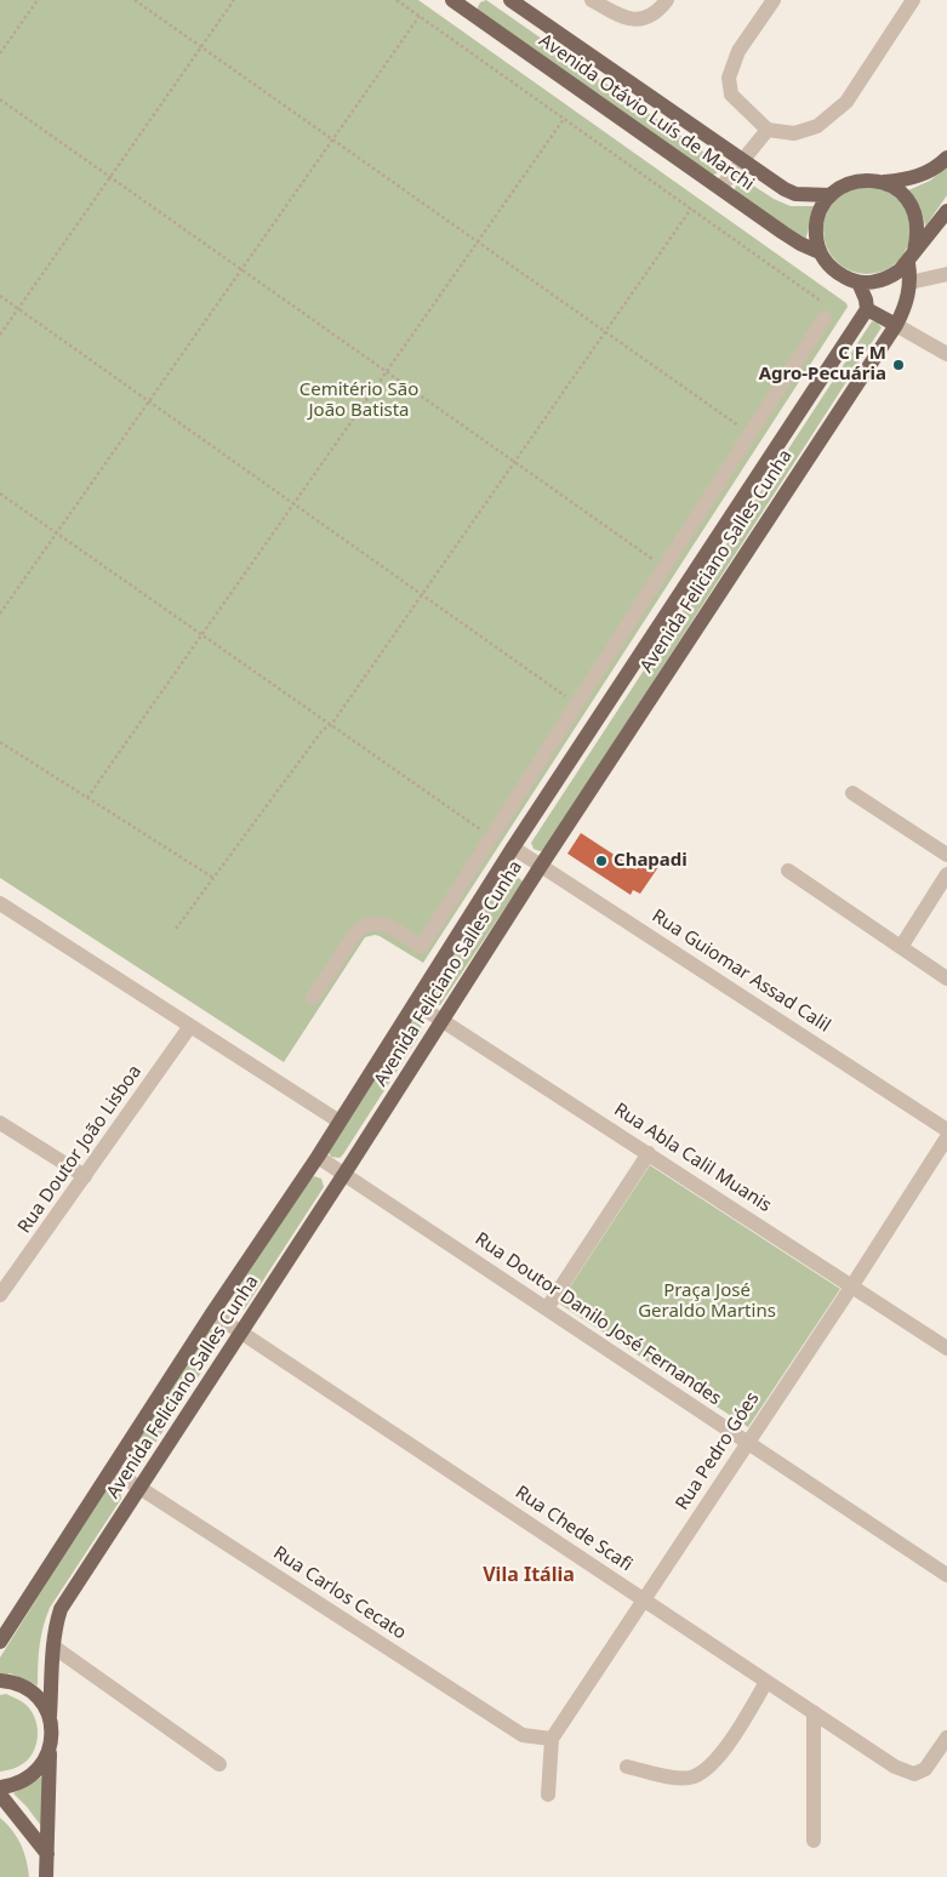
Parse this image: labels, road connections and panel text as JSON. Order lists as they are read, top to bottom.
{
  "streets": {
    "main road": ["Avenida Otávio Luís de Marchi", "Avenida Feliciano Salles Cunha"],
    "street": [
      "Rua Guiomar Assad Calil",
      "Rua Doutor João Lisboa",
      "Rua Abla Calil Muanis",
      "Rua Doutor Danilo José Fernandes",
      "Rua Pedro Góes",
      "Rua Chede Scafi",
      "Rua Carlos Cecato"
    ]
  },
  "crossings": [
    ["Avenida Otávio Luís de Marchi", "Avenida Feliciano Salles Cunha"],
    ["Avenida Feliciano Salles Cunha", "Rua Guiomar Assad Calil"],
    ["Avenida Feliciano Salles Cunha", "Rua Abla Calil Muanis"],
    ["Avenida Feliciano Salles Cunha", "Rua Doutor Danilo José Fernandes"],
    ["Avenida Feliciano Salles Cunha", "Rua Chede Scafi"],
    ["Avenida Feliciano Salles Cunha", "Rua Carlos Cecato"],
    ["Rua Abla Calil Muanis", "Rua Pedro Góes"],
    ["Rua Doutor Danilo José Fernandes", "Rua Pedro Góes"],
    ["Rua Pedro Góes", "Rua Chede Scafi"],
    ["Rua Pedro Góes", "Rua Carlos Cecato"]
  ],
  "districts": ["Vila Itália"],
  "parks": ["Cemitério São João Batista", "Praça José Geraldo Martins"],
  "places": ["C F M Agro-Pecuária", "Chapadi"]
}
